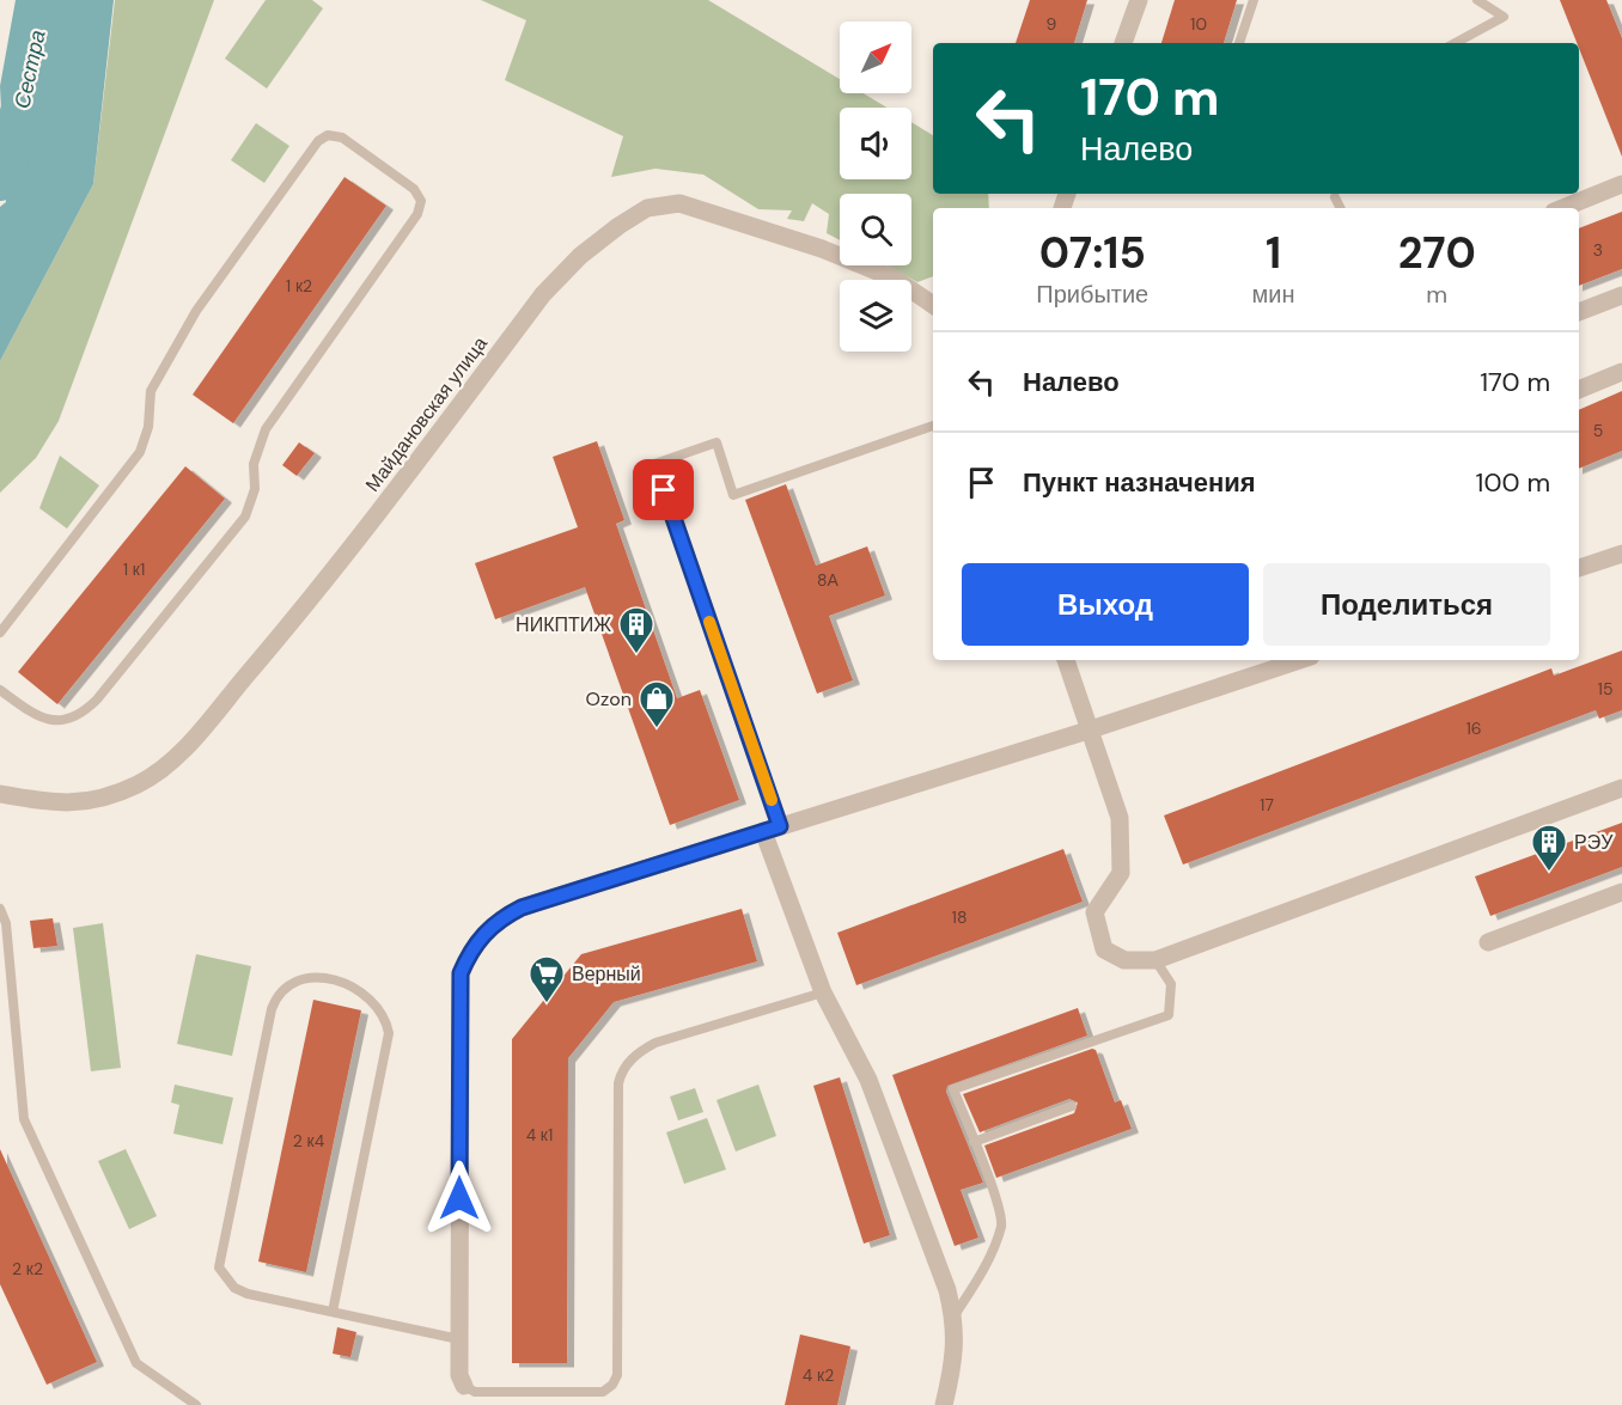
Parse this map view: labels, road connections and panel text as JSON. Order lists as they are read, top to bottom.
{
  "streets": {
    "street": ["Майдановская улица"]
  },
  "water": ["Сестра"],
  "places": {
    "building": ["НИКПТИЖ", "РЭУ"],
    "shop": ["Ozon"],
    "supermarket": ["Верный"]
  },
  "house_numbers": [
    "9",
    "10",
    "3",
    "1 к2",
    "5",
    "1 к1",
    "8А",
    "15",
    "16",
    "17",
    "18",
    "4 к1",
    "2 к4",
    "2 к2",
    "4 к2"
  ],
  "north": "top right",
  "page": {
    "turn": ["170 m", "Налево"],
    "eta": [
      "07:15",
      "Прибытие",
      "1",
      "мин",
      "270",
      "m"
    ],
    "list": [
      {
        "name": "Налево",
        "value": "170 m"
      },
      {
        "name": "Пункт назначения",
        "value": "100 m"
      }
    ],
    "buttons": ["Выход", "Поделиться"]
  }
}
